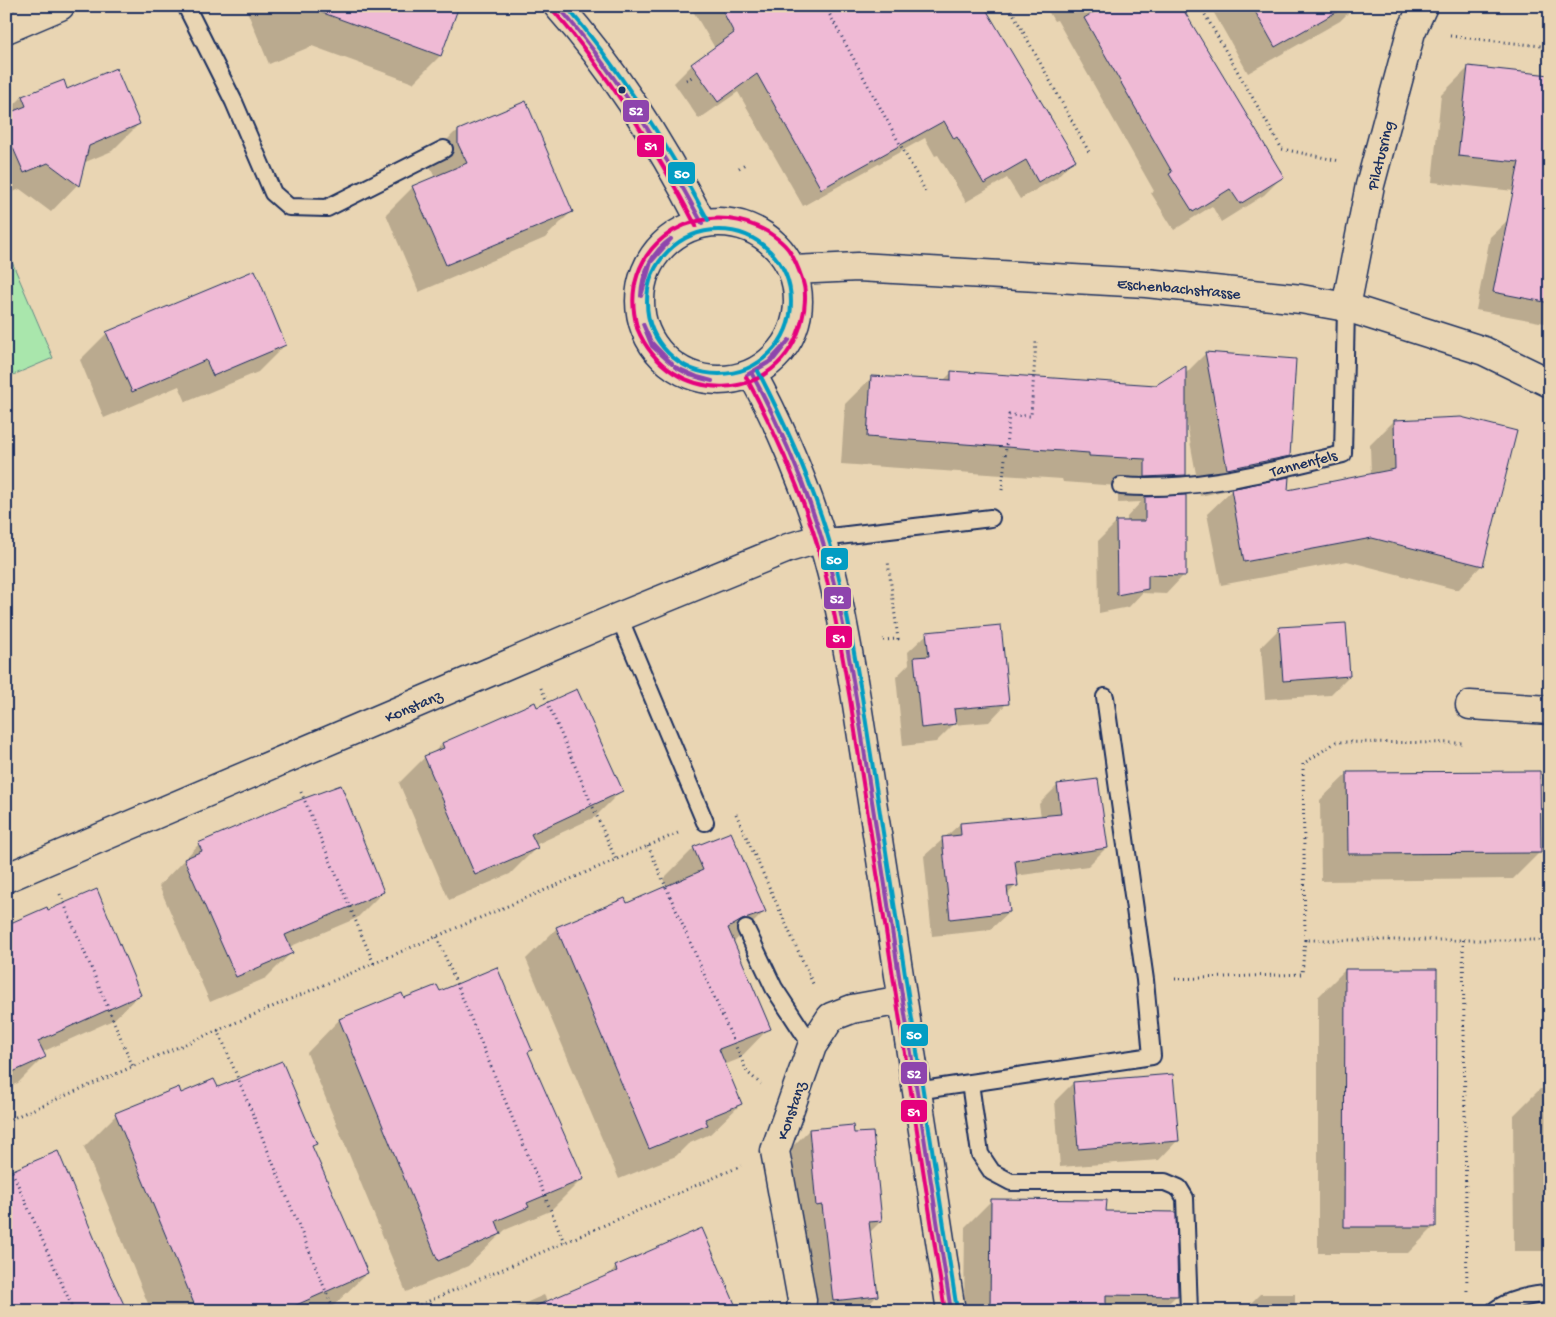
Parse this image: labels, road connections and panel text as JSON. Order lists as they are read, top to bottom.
{
  "streets": {
    "street": ["Pilatusring", "Eschenbachstrasse", "Konstanz"],
    "lane": ["Tannenfels"]
  },
  "crossings": [
    ["Pilatusring", "Eschenbachstrasse"],
    ["Pilatusring", "Tannenfels"],
    ["Eschenbachstrasse", "Tannenfels"]
  ],
  "lines": ["transit line 52", "transit line 50", "transit line 51"]
}
